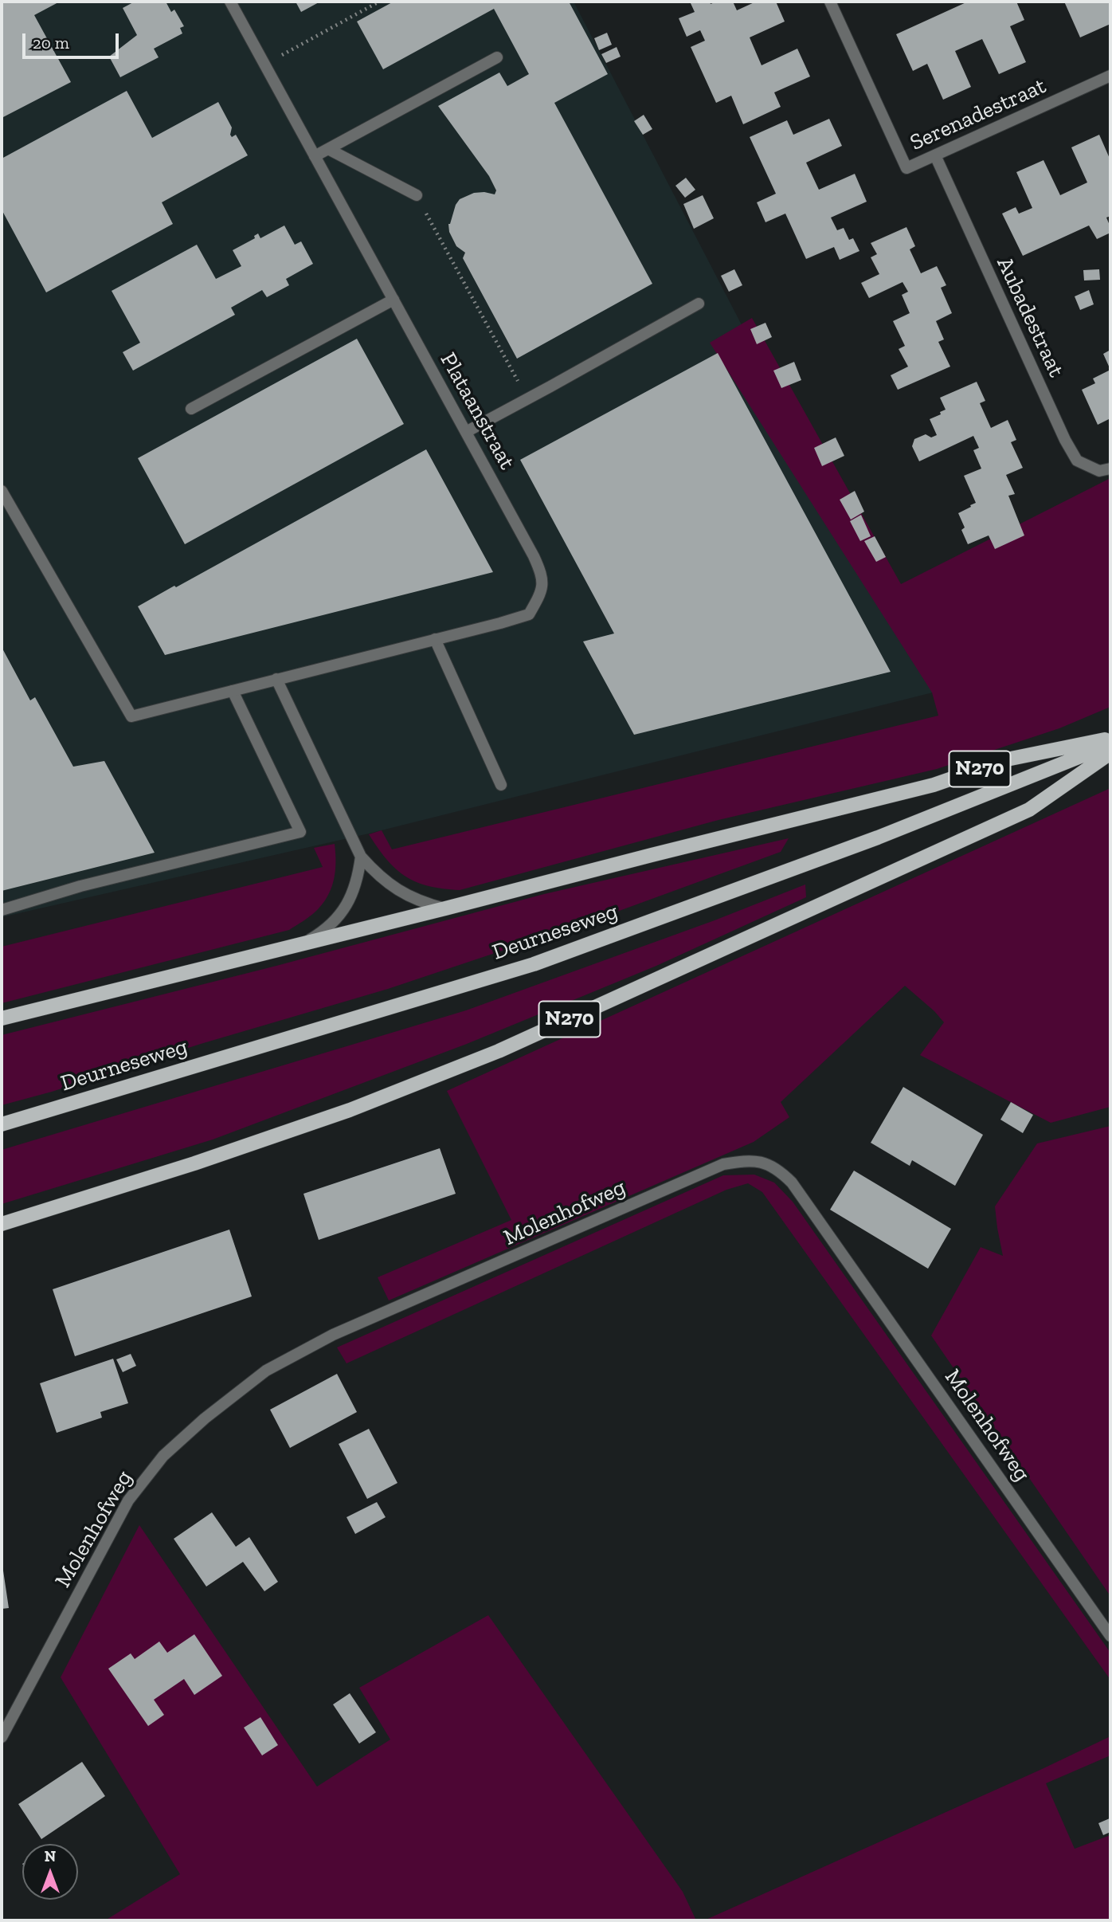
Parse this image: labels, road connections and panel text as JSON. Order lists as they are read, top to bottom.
{
  "streets": {
    "main road": ["N270", "Deurneseweg"],
    "street": [
      "Serenadestraat",
      "Aubadestraat",
      "Plataanstraat",
      "Molenhofweg"
    ]
  },
  "crossings": [
    ["Serenadestraat", "Aubadestraat"]
  ],
  "scale_bar": "20 m",
  "north": "top"
}
